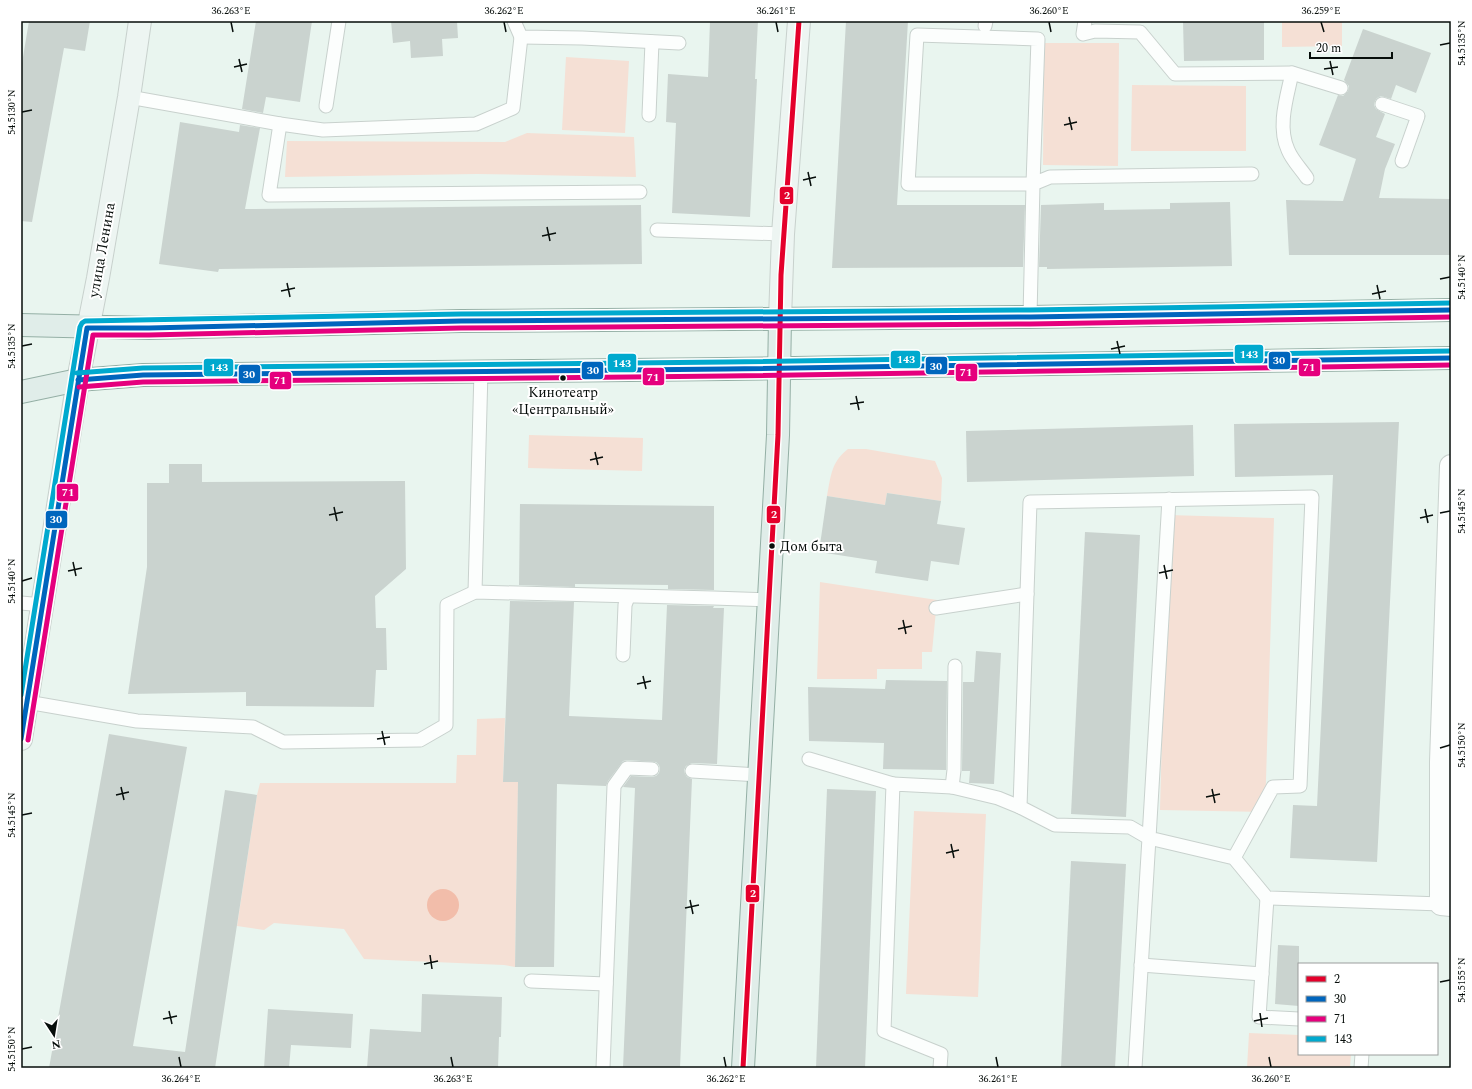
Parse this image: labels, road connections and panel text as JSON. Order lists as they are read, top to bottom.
{
  "streets": {
    "main road": ["улица Ленина"]
  },
  "places": ["Кинотеатр «Центральный»", "Дом быта"],
  "lines": [
    "transit line 2",
    "transit line 143",
    "transit line 30",
    "transit line 71"
  ],
  "legend": [
    "2",
    "30",
    "71",
    "143"
  ],
  "scale_bar": "20 m",
  "north": "bottom",
  "coordinates": [
    "36.263°E",
    "36.262°E",
    "36.261°E",
    "36.260°E",
    "36.259°E",
    "54.5135°N",
    "54.5130°N",
    "54.5140°N",
    "54.5145°N",
    "54.5150°N",
    "54.5155°N",
    "36.264°E"
  ]
}
